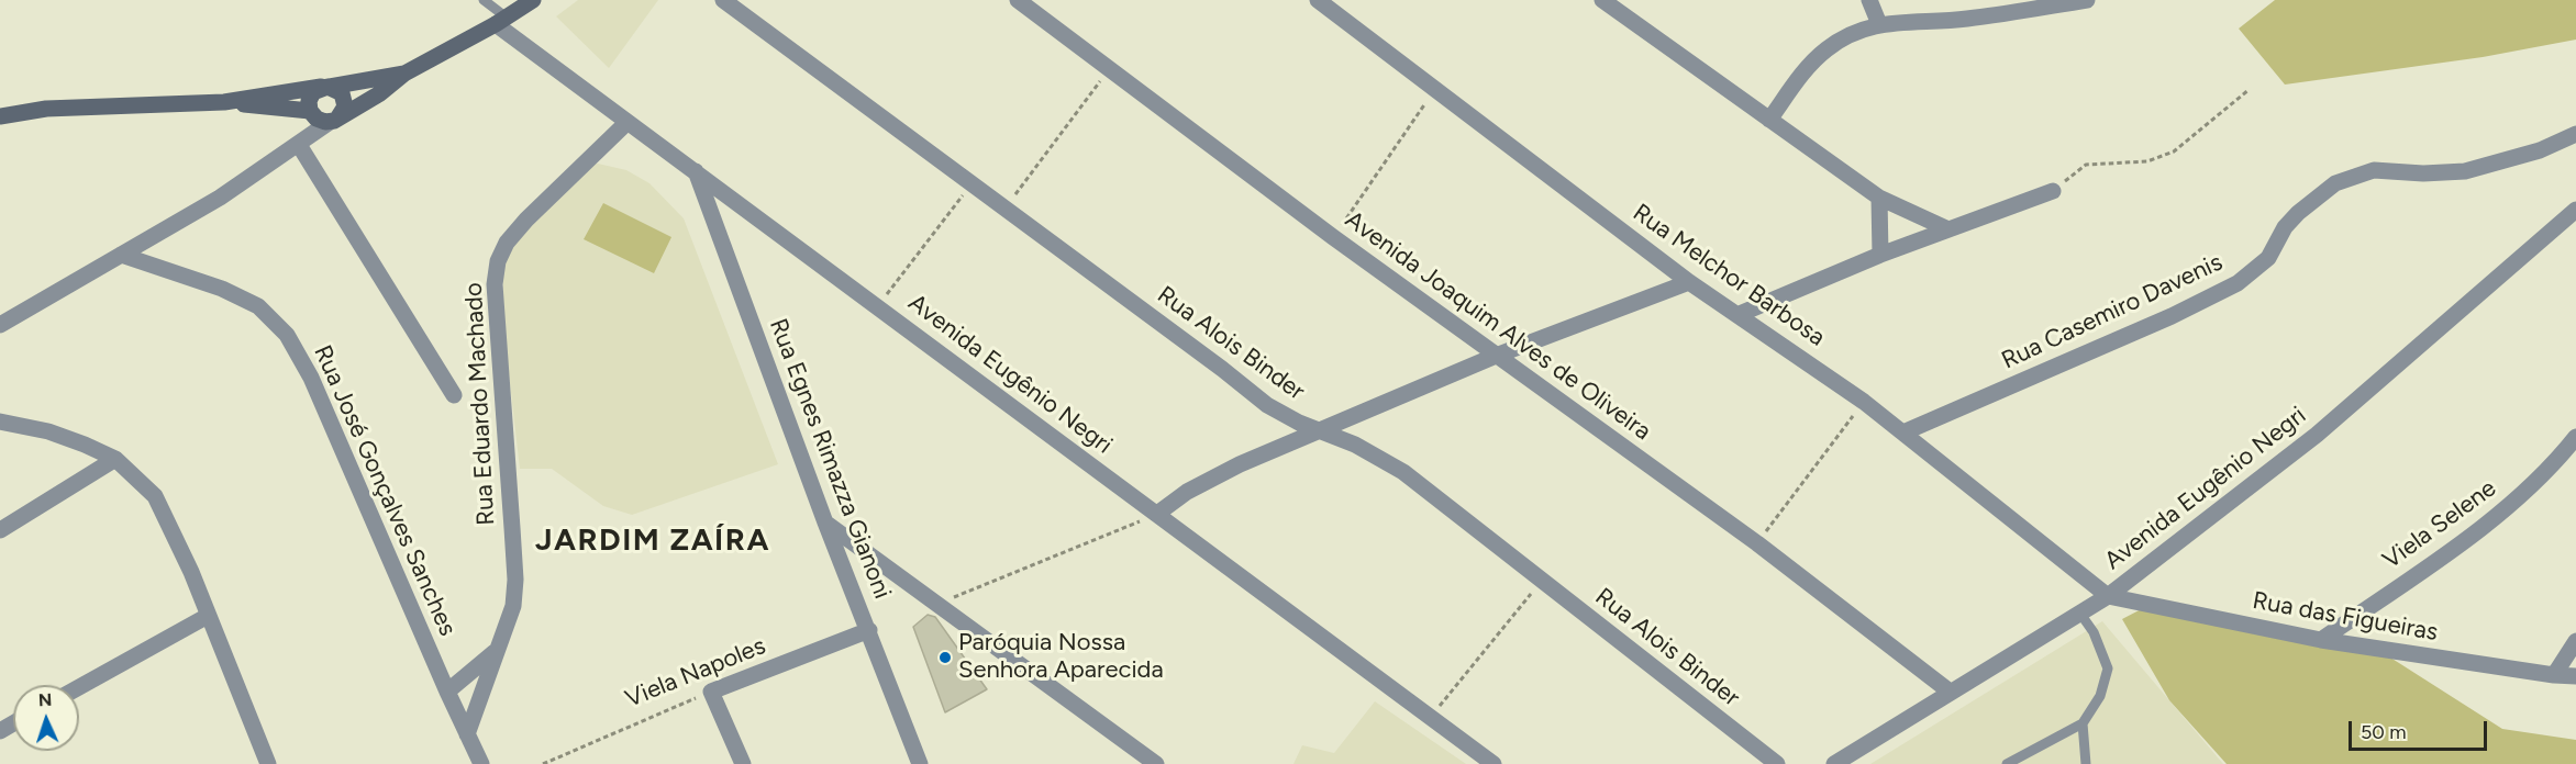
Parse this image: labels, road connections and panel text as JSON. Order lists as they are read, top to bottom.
{
  "streets": {
    "street": [
      "Rua Melchor Barbosa",
      "Rua Casemiro Davenis",
      "Avenida Joaquim Alves de Oliveira",
      "Rua Alois Binder",
      "Avenida Eugênio Negri",
      "Rua Eduardo Machado",
      "Rua Egnes Rimazza Gianoni",
      "Rua José Gonçalves Sanches",
      "Viela Selene",
      "Rua das Figueiras",
      "Viela Napoles"
    ]
  },
  "crossings": [
    ["Rua Melchor Barbosa", "Rua Casemiro Davenis"],
    ["Rua Melchor Barbosa", "Avenida Eugênio Negri"],
    ["Rua Melchor Barbosa", "Rua das Figueiras"],
    ["Avenida Joaquim Alves de Oliveira", "Avenida Eugênio Negri"],
    ["Avenida Eugênio Negri", "Rua Eduardo Machado"],
    ["Avenida Eugênio Negri", "Rua Egnes Rimazza Gianoni"],
    ["Avenida Eugênio Negri", "Rua das Figueiras"],
    ["Rua Eduardo Machado", "Rua José Gonçalves Sanches"],
    ["Rua Egnes Rimazza Gianoni", "Viela Napoles"],
    ["Viela Selene", "Rua das Figueiras"]
  ],
  "districts": ["JARDIM ZAÍRA"],
  "places": ["Paróquia Nossa Senhora Aparecida"],
  "scale_bar": "50 m",
  "north": "top"
}
